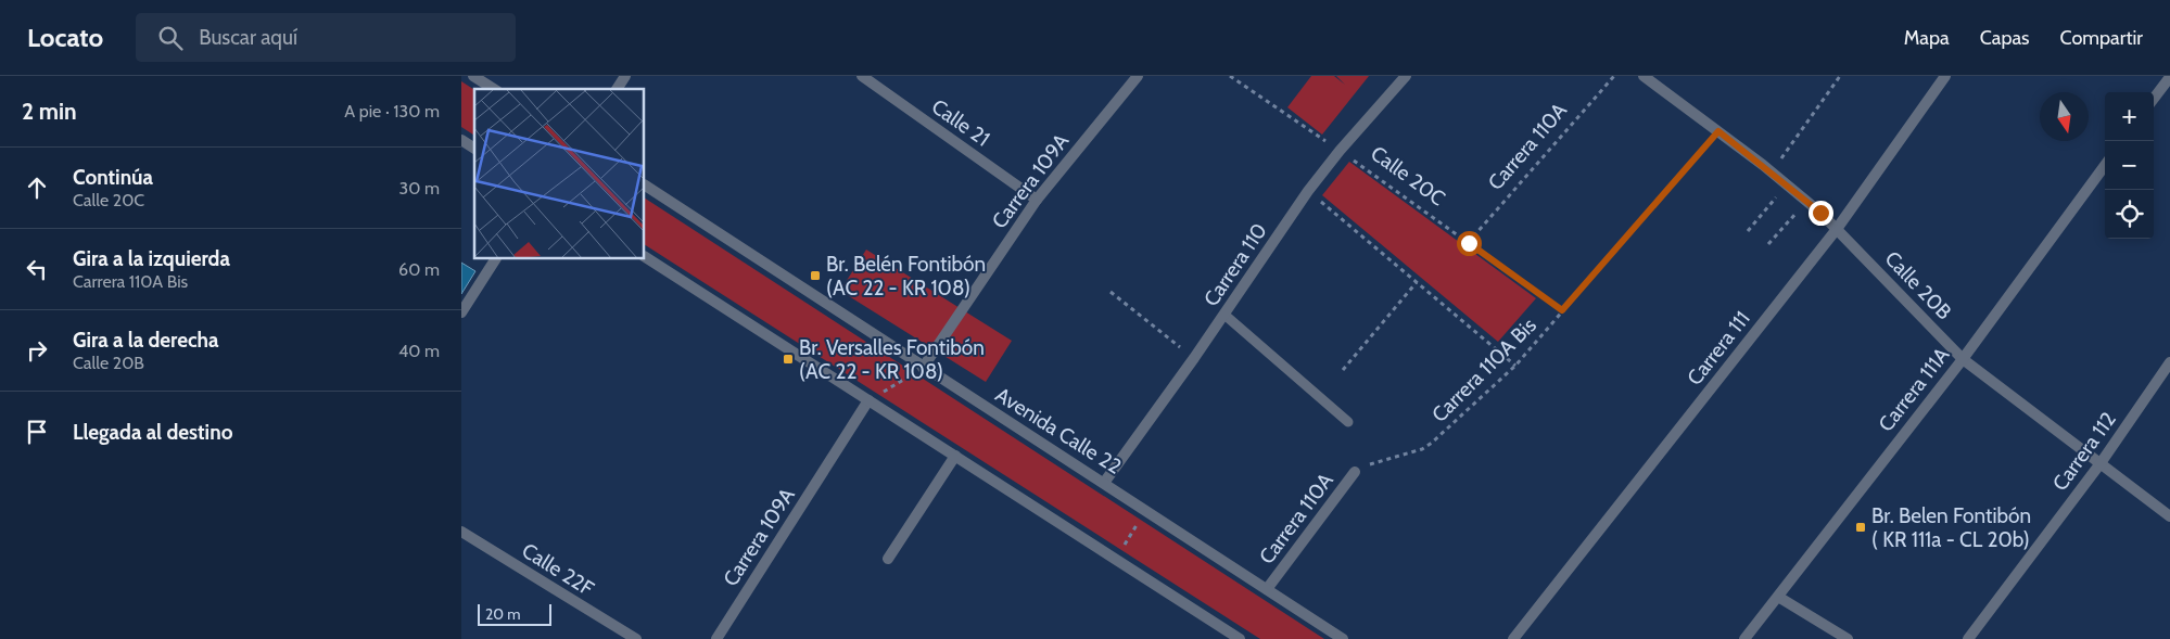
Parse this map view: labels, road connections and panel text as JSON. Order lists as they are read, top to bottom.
{
  "streets": {
    "street": [
      "Calle 21",
      "Carrera 110A",
      "Carrera 109A",
      "Carrera 110",
      "Calle 20B",
      "Carrera 111",
      "Carrera 111A",
      "Avenida Calle 22",
      "Carrera 112",
      "Calle 22F"
    ],
    "path": ["Calle 20C", "Carrera 110A Bis"]
  },
  "crossings": [
    ["Calle 21", "Carrera 109A"],
    ["Carrera 110A", "Calle 20C"],
    ["Carrera 110A", "Carrera 110A Bis"],
    ["Carrera 110A", "Avenida Calle 22"],
    ["Calle 20C", "Carrera 110"],
    ["Calle 20C", "Carrera 110A Bis"],
    ["Carrera 109A", "Avenida Calle 22"],
    ["Carrera 110", "Avenida Calle 22"],
    ["Calle 20B", "Carrera 111"],
    ["Calle 20B", "Carrera 110A Bis"],
    ["Calle 20B", "Carrera 111A"],
    ["Calle 20B", "Carrera 112"]
  ],
  "places": {
    "transit": ["Br. Belén Fontibón (AC 22 - KR 108)", "Br. Versalles Fontibón (AC 22 - KR 108)", "Br. Belen Fontibón ( KR 111a - CL 20b)"]
  },
  "scale_bar": "20 m",
  "north": "bottom",
  "page": {
    "header": "Locato",
    "search": "Buscar aquí",
    "nav": ["Mapa", "Capas", "Compartir"],
    "heading": ["2 min", "A pie · 130 m"],
    "map_buttons": ["+", "−"],
    "list": [
      ["Continúa", "Calle 20C", "30 m"],
      ["Gira a la izquierda", "Carrera 110A Bis", "60 m"],
      ["Gira a la derecha", "Calle 20B", "40 m"],
      "Llegada al destino"
    ],
    "scale": "20 m"
  }
}
